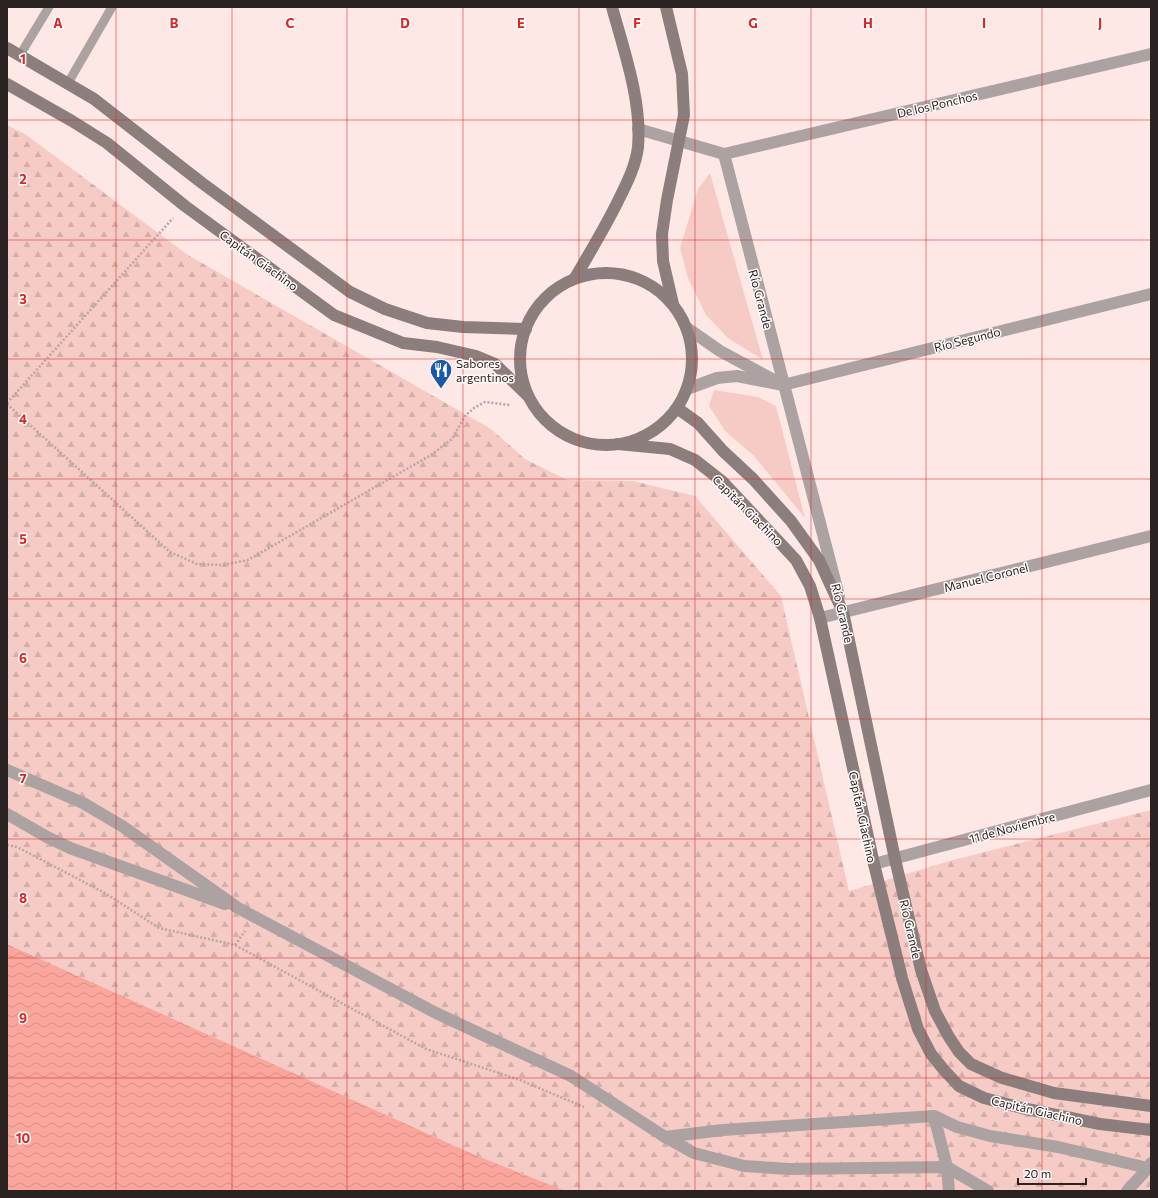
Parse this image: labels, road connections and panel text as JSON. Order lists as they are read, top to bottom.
{
  "streets": {
    "main road": ["Capitán Giachino", "Río Grande"],
    "street": [
      "De los Ponchos",
      "Río Segundo",
      "Manuel Coronel",
      "11 de Noviembre"
    ]
  },
  "crossings": [
    ["De los Ponchos", "Río Grande"],
    ["Capitán Giachino", "Río Grande"],
    ["Capitán Giachino", "Manuel Coronel"],
    ["Capitán Giachino", "11 de Noviembre"],
    ["Río Grande", "Río Segundo"],
    ["Río Grande", "Manuel Coronel"],
    ["Río Grande", "11 de Noviembre"]
  ],
  "places": {
    "restaurant": ["Sabores argentinos"]
  },
  "scale_bar": "20 m",
  "grid": {
    "columns": [
      "A",
      "B",
      "C",
      "D",
      "E",
      "F",
      "G",
      "H",
      "I",
      "J"
    ],
    "rows": [
      "1",
      "2",
      "3",
      "4",
      "5",
      "6",
      "7",
      "8",
      "9",
      "10"
    ]
  }
}
